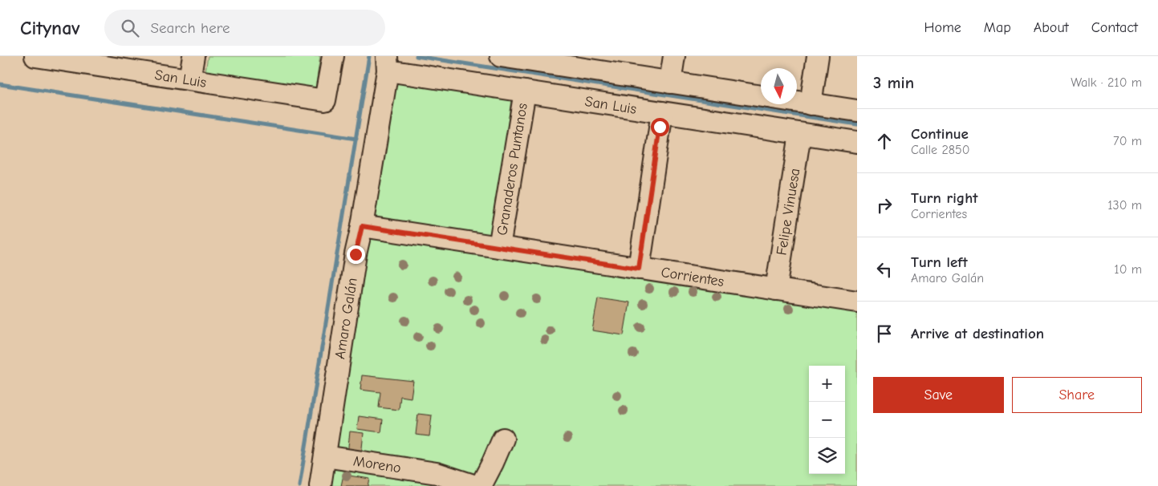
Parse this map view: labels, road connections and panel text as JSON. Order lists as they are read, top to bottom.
{
  "streets": {
    "street": [
      "San Luis",
      "Granaderos Puntanos",
      "Felipe Vinuesa",
      "Corrientes",
      "Amaro Galán",
      "Moreno"
    ]
  },
  "crossings": [
    ["San Luis", "Granaderos Puntanos"],
    ["San Luis", "Felipe Vinuesa"],
    ["San Luis", "Amaro Galán"],
    ["Granaderos Puntanos", "Corrientes"],
    ["Felipe Vinuesa", "Corrientes"],
    ["Corrientes", "Amaro Galán"],
    ["Amaro Galán", "Moreno"]
  ],
  "north": "bottom",
  "page": {
    "header": "Citynav",
    "search": "Search here",
    "nav": [
      "Home",
      "Map",
      "About",
      "Contact"
    ],
    "heading": ["3 min", "Walk · 210 m"],
    "list": [
      ["Continue", "Calle 2850", "70 m"],
      ["Turn right", "Corrientes", "130 m"],
      ["Turn left", "Amaro Galán", "10 m"],
      "Arrive at destination"
    ],
    "buttons": ["Save", "Share"],
    "map_buttons": ["+", "−"]
  }
}
